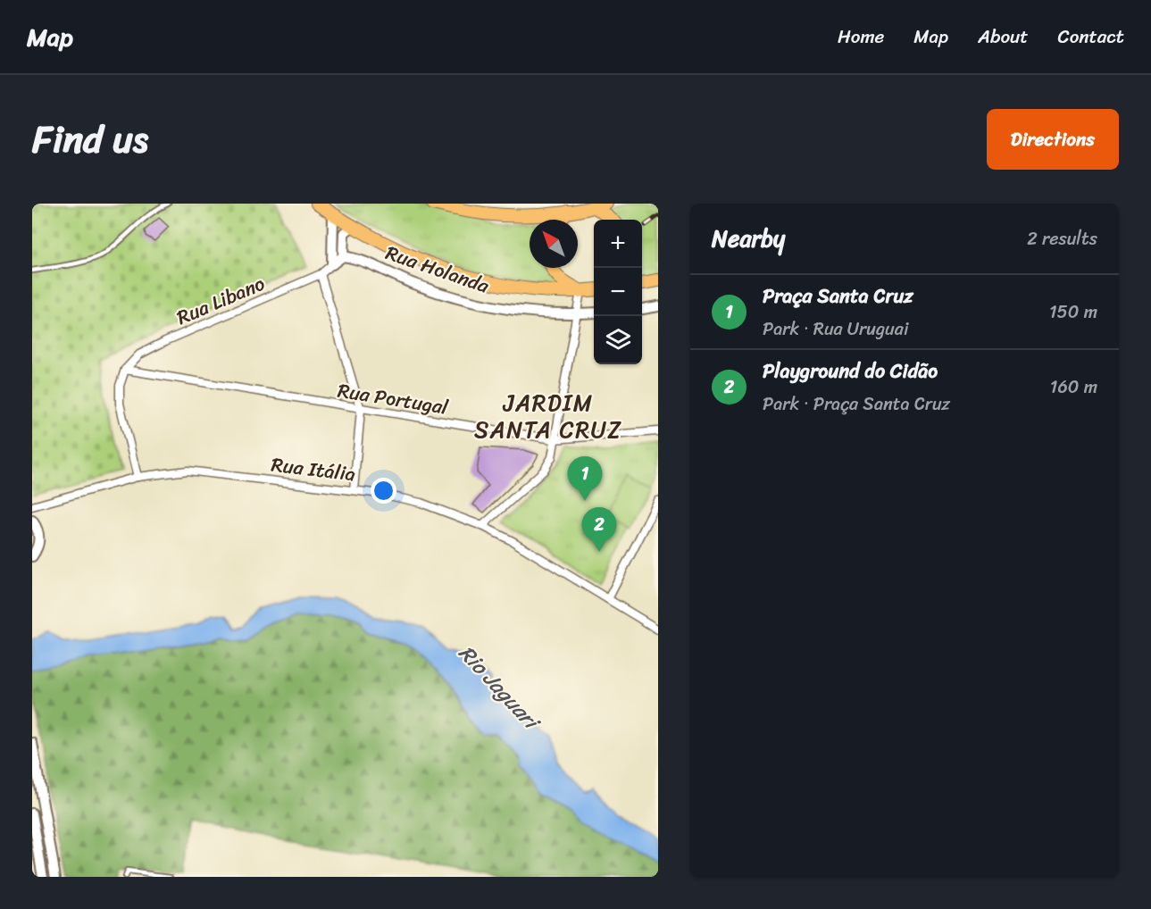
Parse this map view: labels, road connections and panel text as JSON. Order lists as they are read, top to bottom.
{
  "streets": {
    "street": [
      "Rua Holanda",
      "Rua Libano",
      "Rua Portugal",
      "Rua Itália"
    ]
  },
  "crossings": [
    ["Rua Libano", "Rua Portugal"]
  ],
  "districts": ["JARDIM SANTA CRUZ"],
  "water": ["Rio Jaguari"],
  "north": "top left",
  "page": {
    "header": "Map",
    "nav": [
      "Home",
      "Map",
      "About",
      "Contact"
    ],
    "title": "Find us",
    "buttons": "Directions",
    "heading": ["Nearby", "2 results"],
    "map_buttons": ["+", "−"],
    "list": [
      {
        "mark": "1",
        "name": "Praça Santa Cruz",
        "note": "Park · Rua Uruguai",
        "value": "150 m"
      },
      {
        "mark": "2",
        "name": "Playground do Cidão",
        "note": "Park · Praça Santa Cruz",
        "value": "160 m"
      }
    ],
    "pins": ["1", "2"]
  }
}
